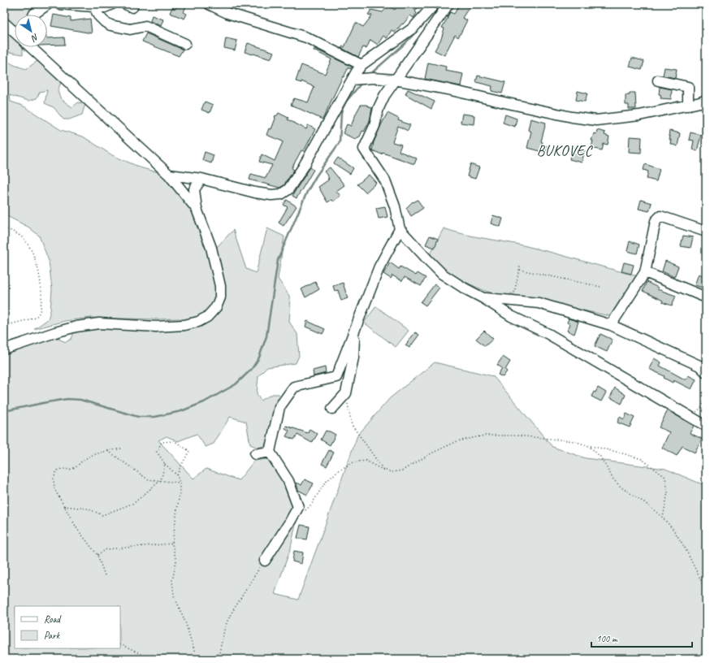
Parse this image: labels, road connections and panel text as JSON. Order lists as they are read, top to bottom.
{
  "districts": ["BUKOVEC"],
  "legend": ["Road", "Park"],
  "scale_bar": "100 m",
  "north": "bottom right"
}
